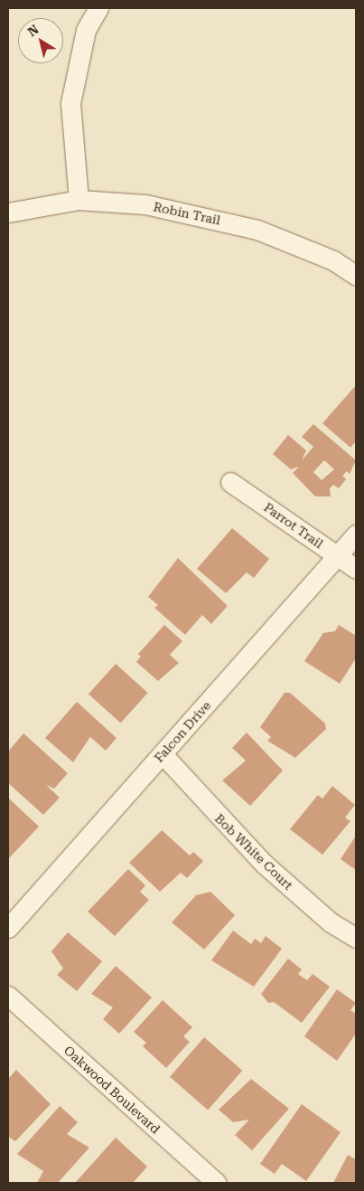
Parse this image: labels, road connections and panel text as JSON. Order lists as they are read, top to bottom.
{
  "streets": {
    "street": [
      "Robin Trail",
      "Parrot Trail",
      "Falcon Drive",
      "Bob White Court",
      "Oakwood Boulevard"
    ]
  },
  "crossings": [
    ["Parrot Trail", "Falcon Drive"],
    ["Falcon Drive", "Bob White Court"]
  ],
  "north": "top left"
}
